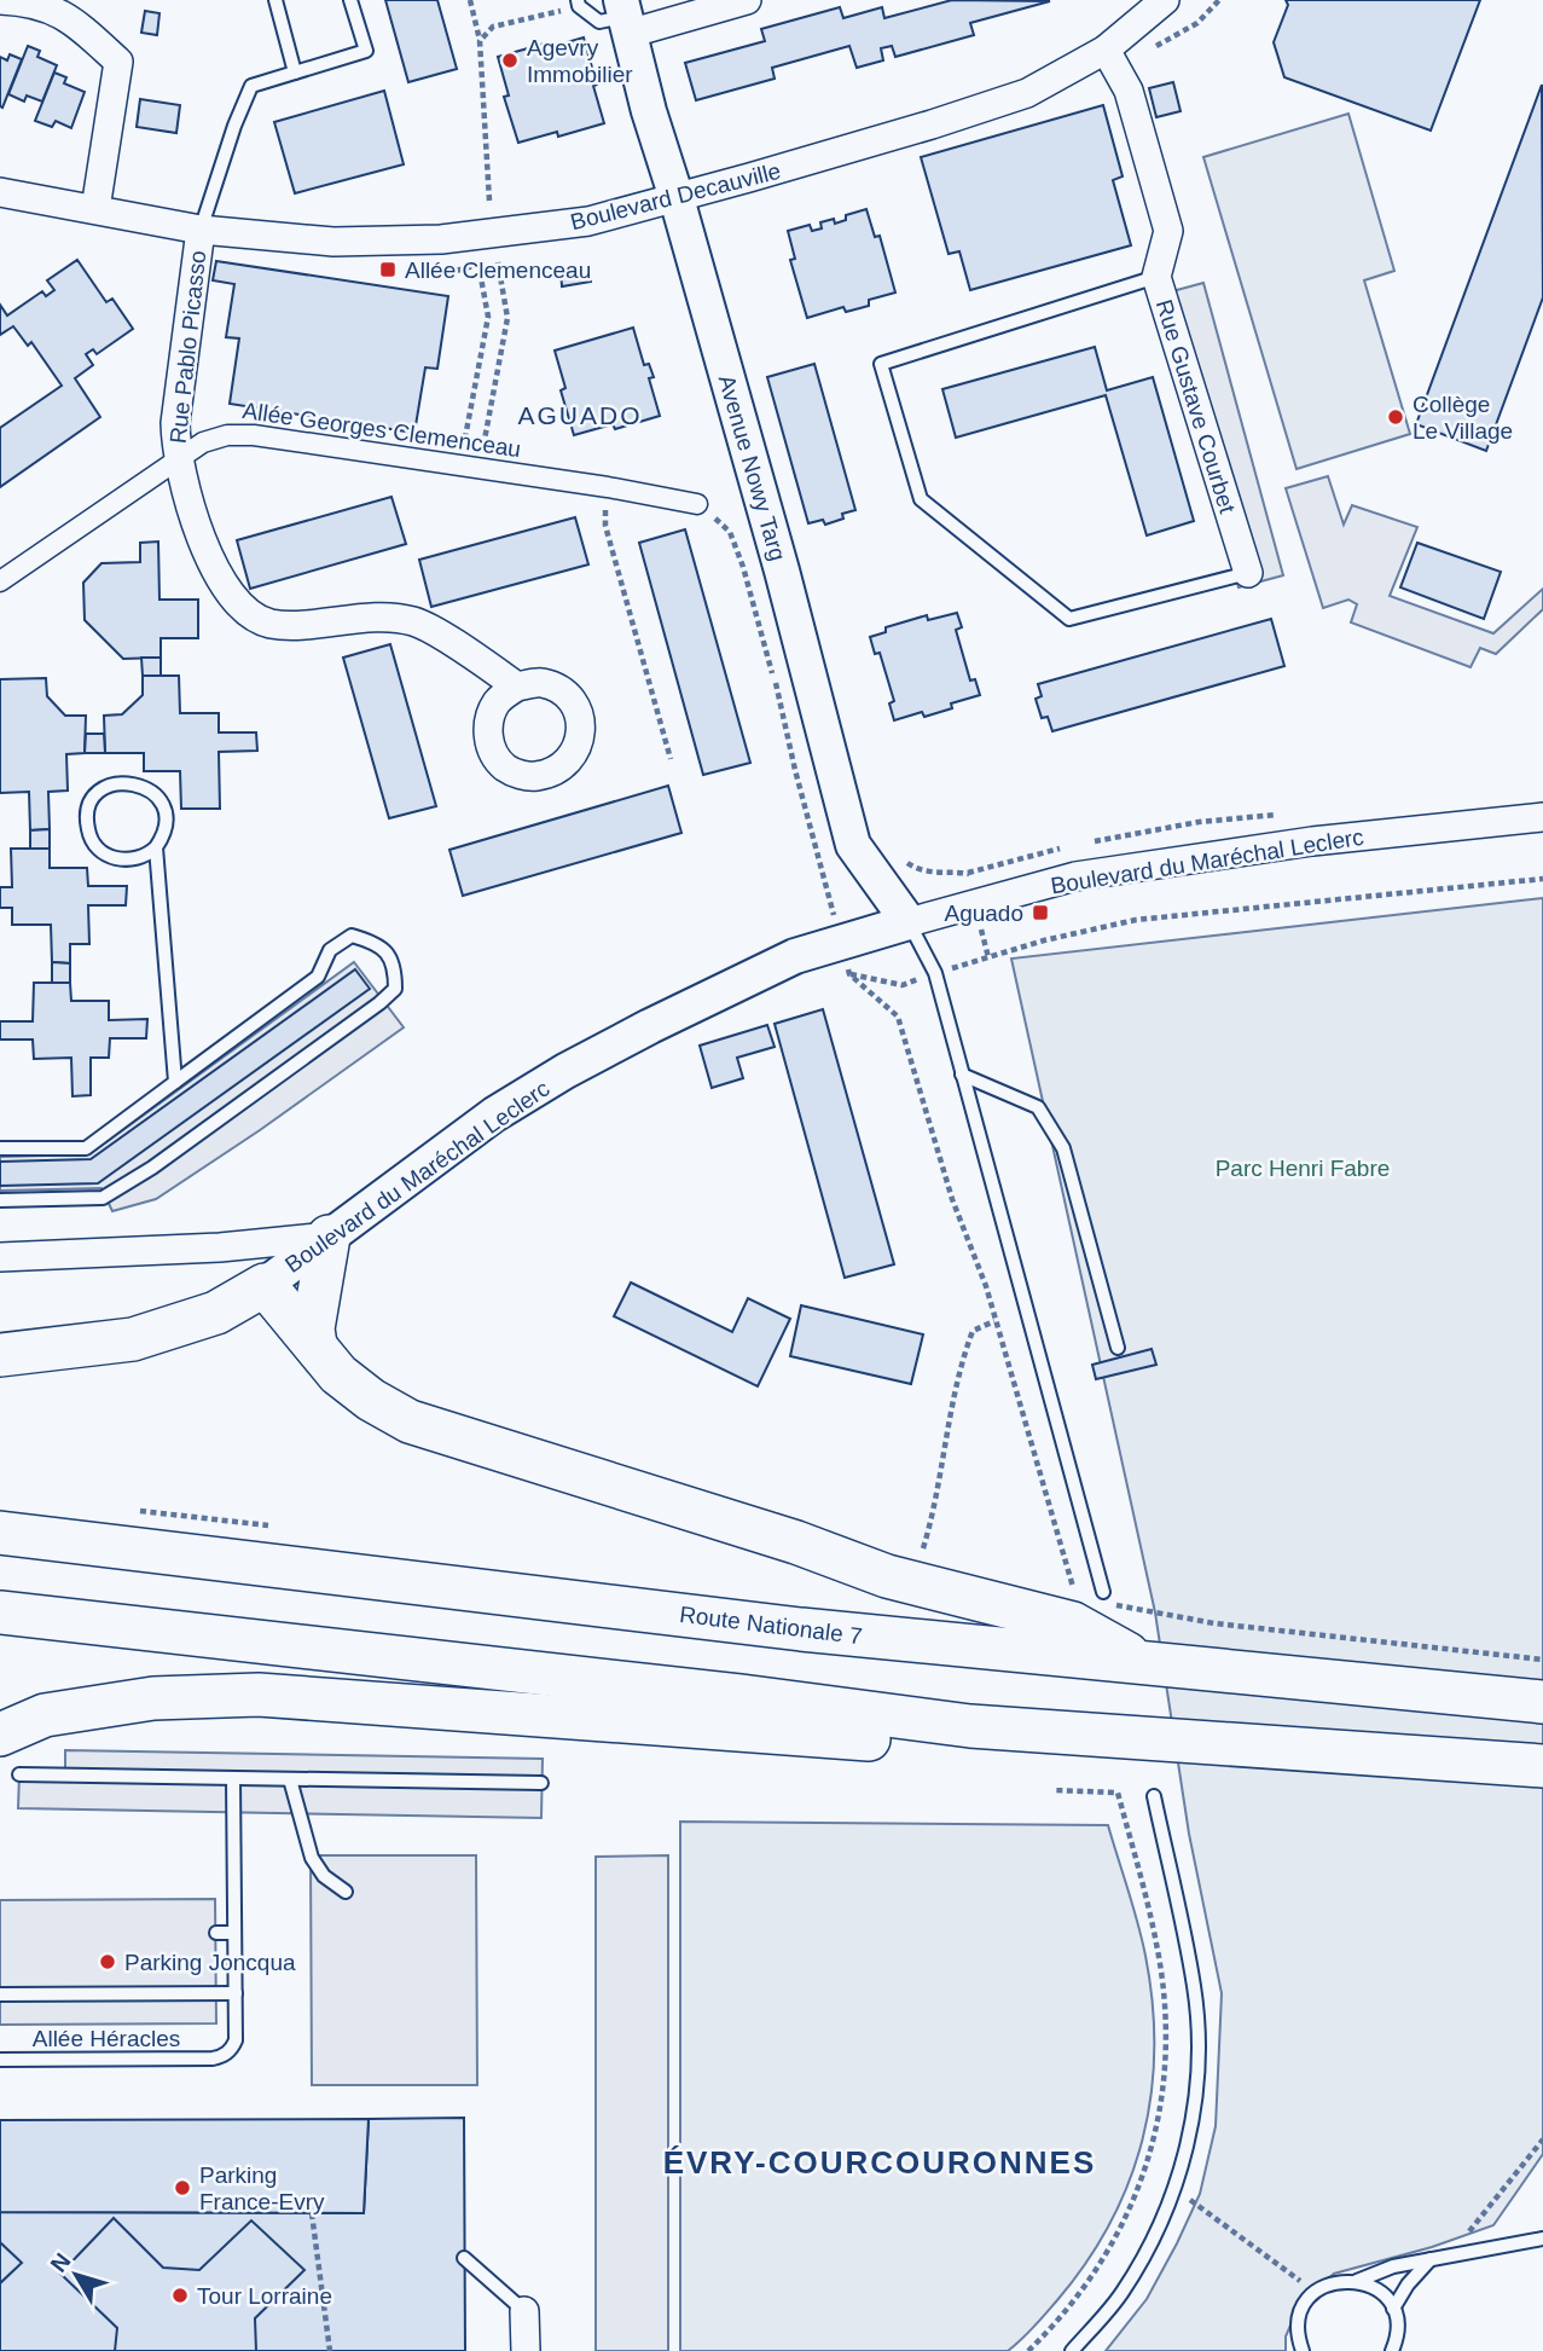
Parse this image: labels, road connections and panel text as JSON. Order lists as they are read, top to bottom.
{
  "streets": {
    "main road": ["Route Nationale 7"],
    "street": [
      "Boulevard Decauville",
      "Rue Pablo Picasso",
      "Rue Gustave Courbet",
      "Allée Georges Clemenceau",
      "Avenue Nowy Targ",
      "Boulevard du Maréchal Leclerc"
    ],
    "lane": ["Allée Héracles"]
  },
  "crossings": [
    ["Boulevard Decauville", "Rue Pablo Picasso"],
    ["Boulevard Decauville", "Rue Gustave Courbet"],
    ["Boulevard Decauville", "Avenue Nowy Targ"],
    ["Rue Pablo Picasso", "Allée Georges Clemenceau"],
    ["Avenue Nowy Targ", "Boulevard du Maréchal Leclerc"]
  ],
  "districts": ["AGUADO", "ÉVRY-COURCOURONNES"],
  "parks": ["Parc Henri Fabre"],
  "places": {
    "other": [
      "Agevry Immobilier",
      "Collège Le Village",
      "Parking Joncqua",
      "Parking France-Evry",
      "Tour Lorraine"
    ],
    "transit": ["Allée Clemenceau", "Aguado"]
  },
  "north": "top left"
}
